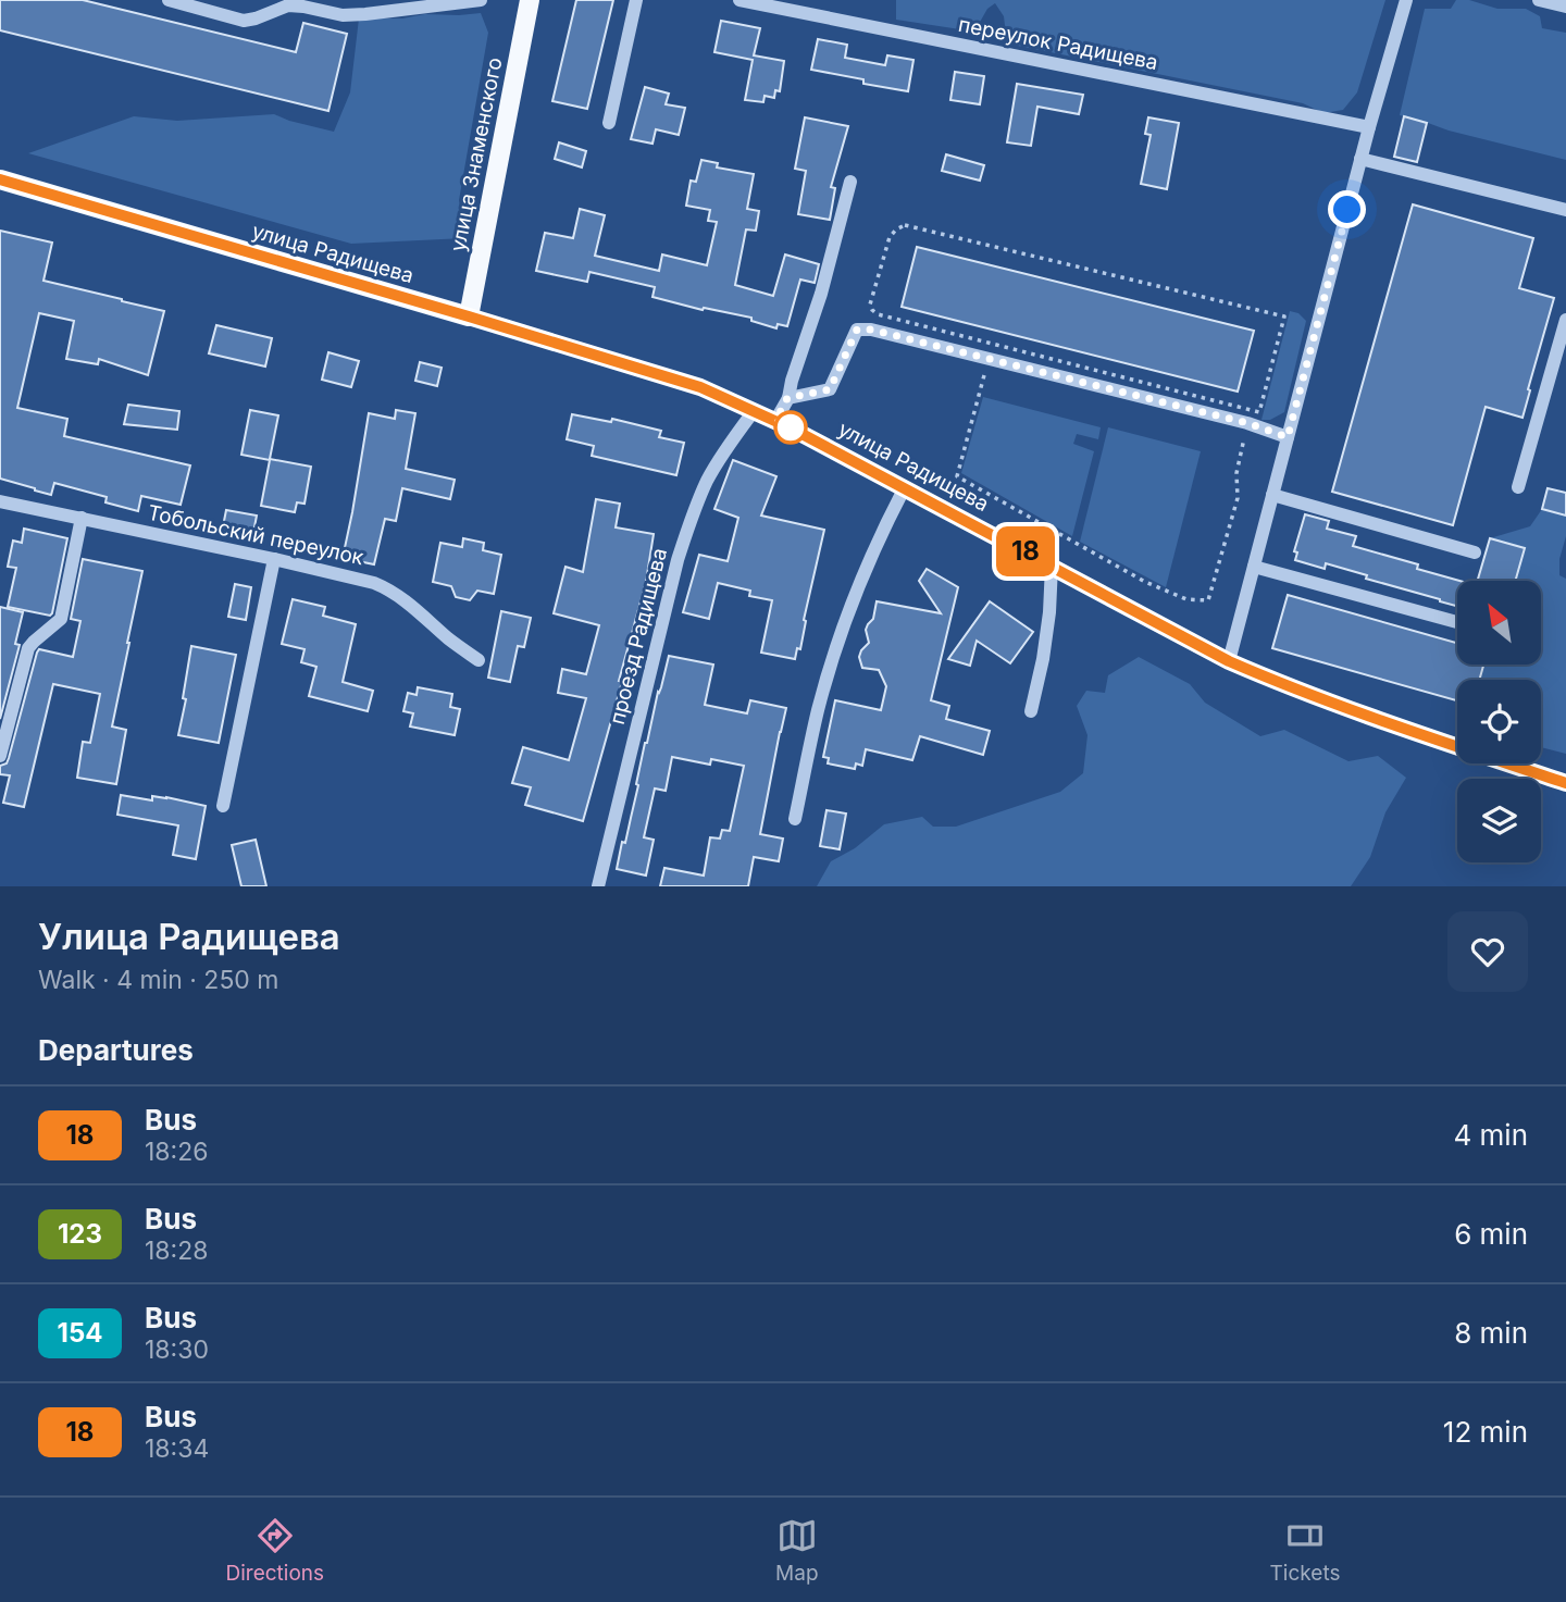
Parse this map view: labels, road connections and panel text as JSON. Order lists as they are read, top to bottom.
{
  "streets": {
    "main road": ["улица Знаменского", "улица Радищева"],
    "street": ["переулок Радищева", "Тобольский переулок", "проезд Радищева"]
  },
  "crossings": [
    ["улица Знаменского", "улица Радищева"],
    ["улица Радищева", "проезд Радищева"]
  ],
  "lines": ["bus line 18"],
  "north": "top left",
  "page": {
    "on_map": "18",
    "heading": [
      ["Улица Радищева", "Walk · 4 min · 250 m"],
      "Departures"
    ],
    "list": [
      {
        "mark": "18",
        "name": "Bus",
        "note": "18:26",
        "value": "4 min"
      },
      {
        "mark": "123",
        "name": "Bus",
        "note": "18:28",
        "value": "6 min"
      },
      {
        "mark": "154",
        "name": "Bus",
        "note": "18:30",
        "value": "8 min"
      },
      {
        "mark": "18",
        "name": "Bus",
        "note": "18:34",
        "value": "12 min"
      }
    ],
    "tabs": ["Directions", "Map", "Tickets"]
  }
}
